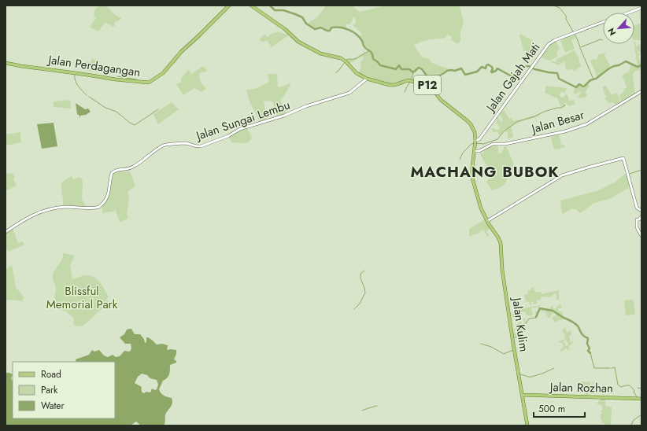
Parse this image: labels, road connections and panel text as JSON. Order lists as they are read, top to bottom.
{
  "streets": {
    "main road": [
      "Jalan Perdagangan",
      "Jalan Gajah Mati",
      "P12",
      "Jalan Sungai Lembu",
      "Jalan Besar",
      "Jalan Kulim",
      "Jalan Rozhan"
    ]
  },
  "crossings": [
    ["Jalan Gajah Mati", "Jalan Kulim"],
    ["Jalan Sungai Lembu", "Jalan Kulim"],
    ["Jalan Besar", "Jalan Kulim"],
    ["Jalan Kulim", "Jalan Rozhan"]
  ],
  "districts": ["MACHANG BUBOK"],
  "parks": ["Blissful Memorial Park"],
  "legend": ["Road", "Park", "Water"],
  "scale_bar": "500 m",
  "north": "bottom left"
}
